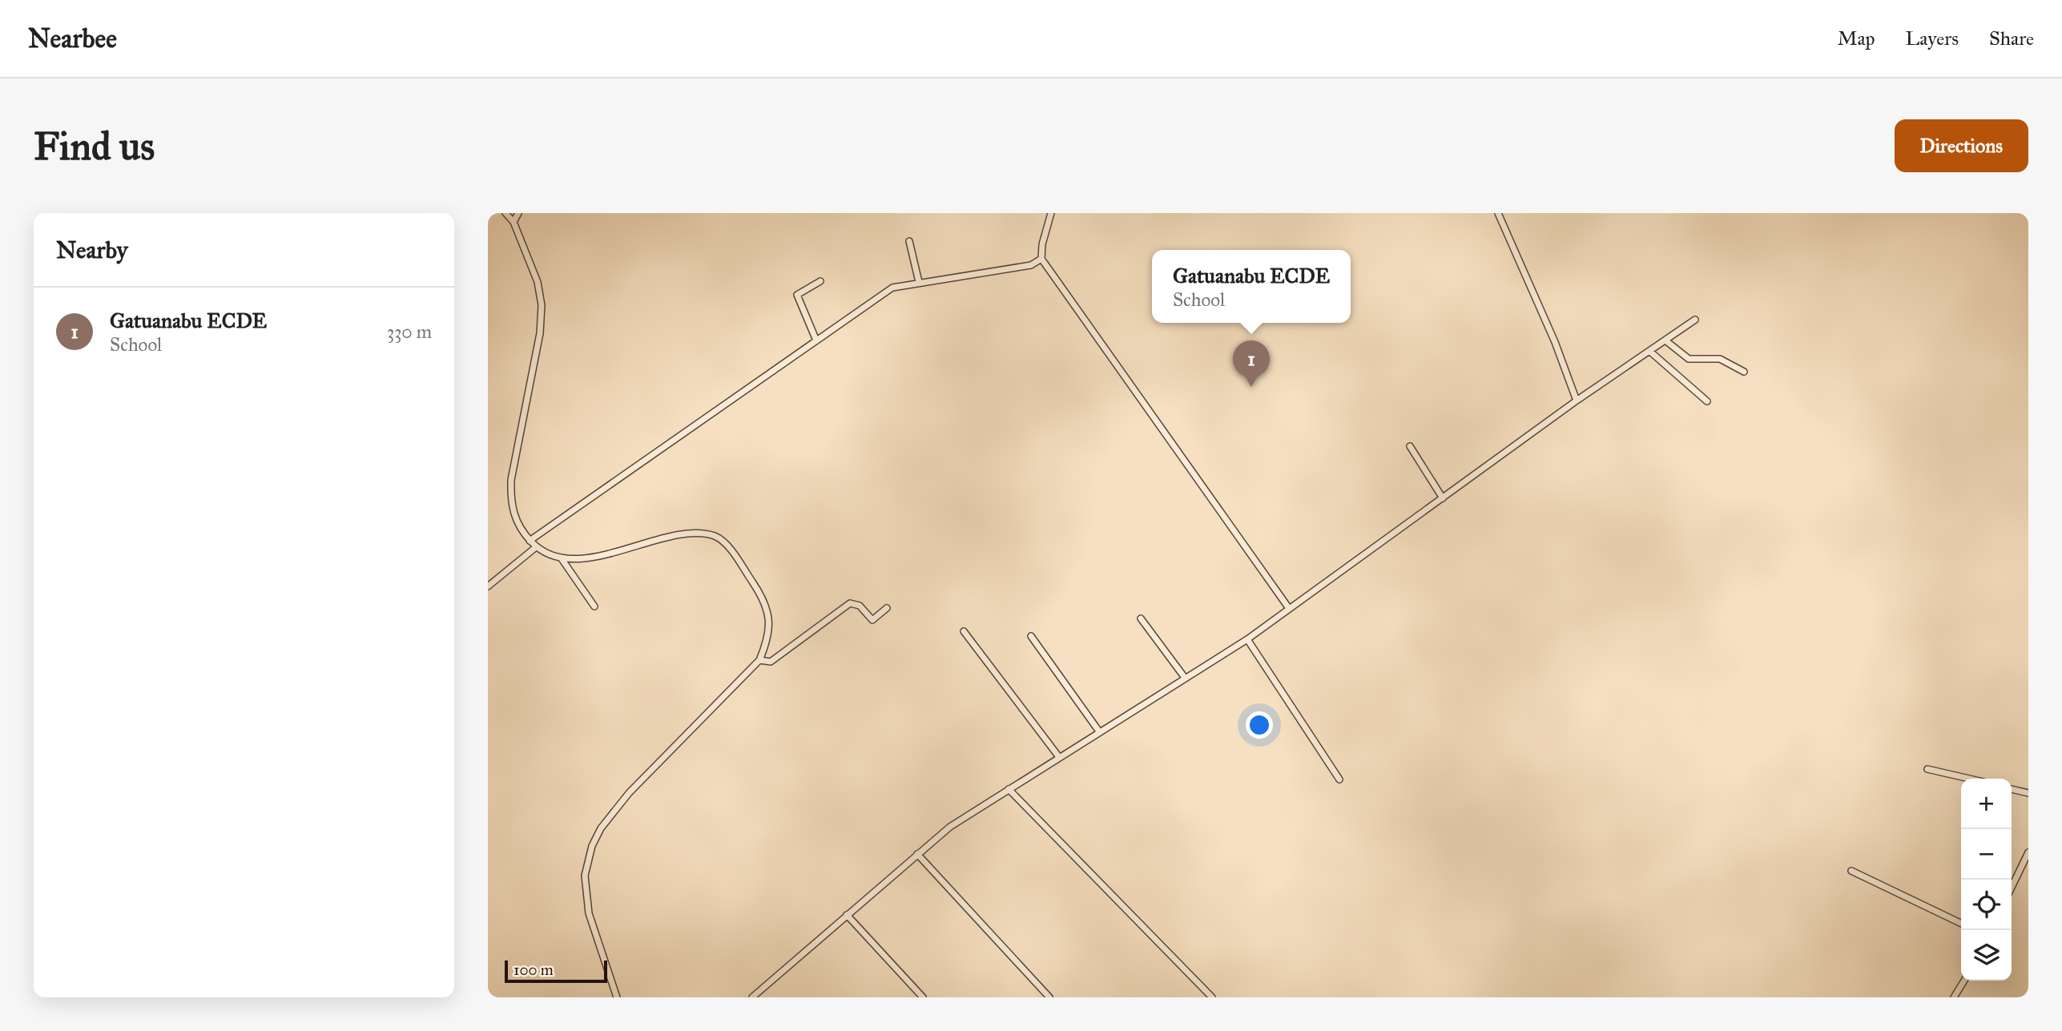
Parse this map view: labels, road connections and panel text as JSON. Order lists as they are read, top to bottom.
{
  "scale_bar": "100 m",
  "page": {
    "header": "Nearbee",
    "nav": ["Map", "Layers", "Share"],
    "buttons": "Directions",
    "title": "Find us",
    "heading": "Nearby",
    "popup": ["Gatuanabu ECDE", "School"],
    "list": [
      {
        "mark": "1",
        "name": "Gatuanabu ECDE",
        "note": "School",
        "value": "330 m"
      }
    ],
    "pins": "1",
    "map_buttons": ["+", "−"],
    "scale": "100 m"
  }
}
